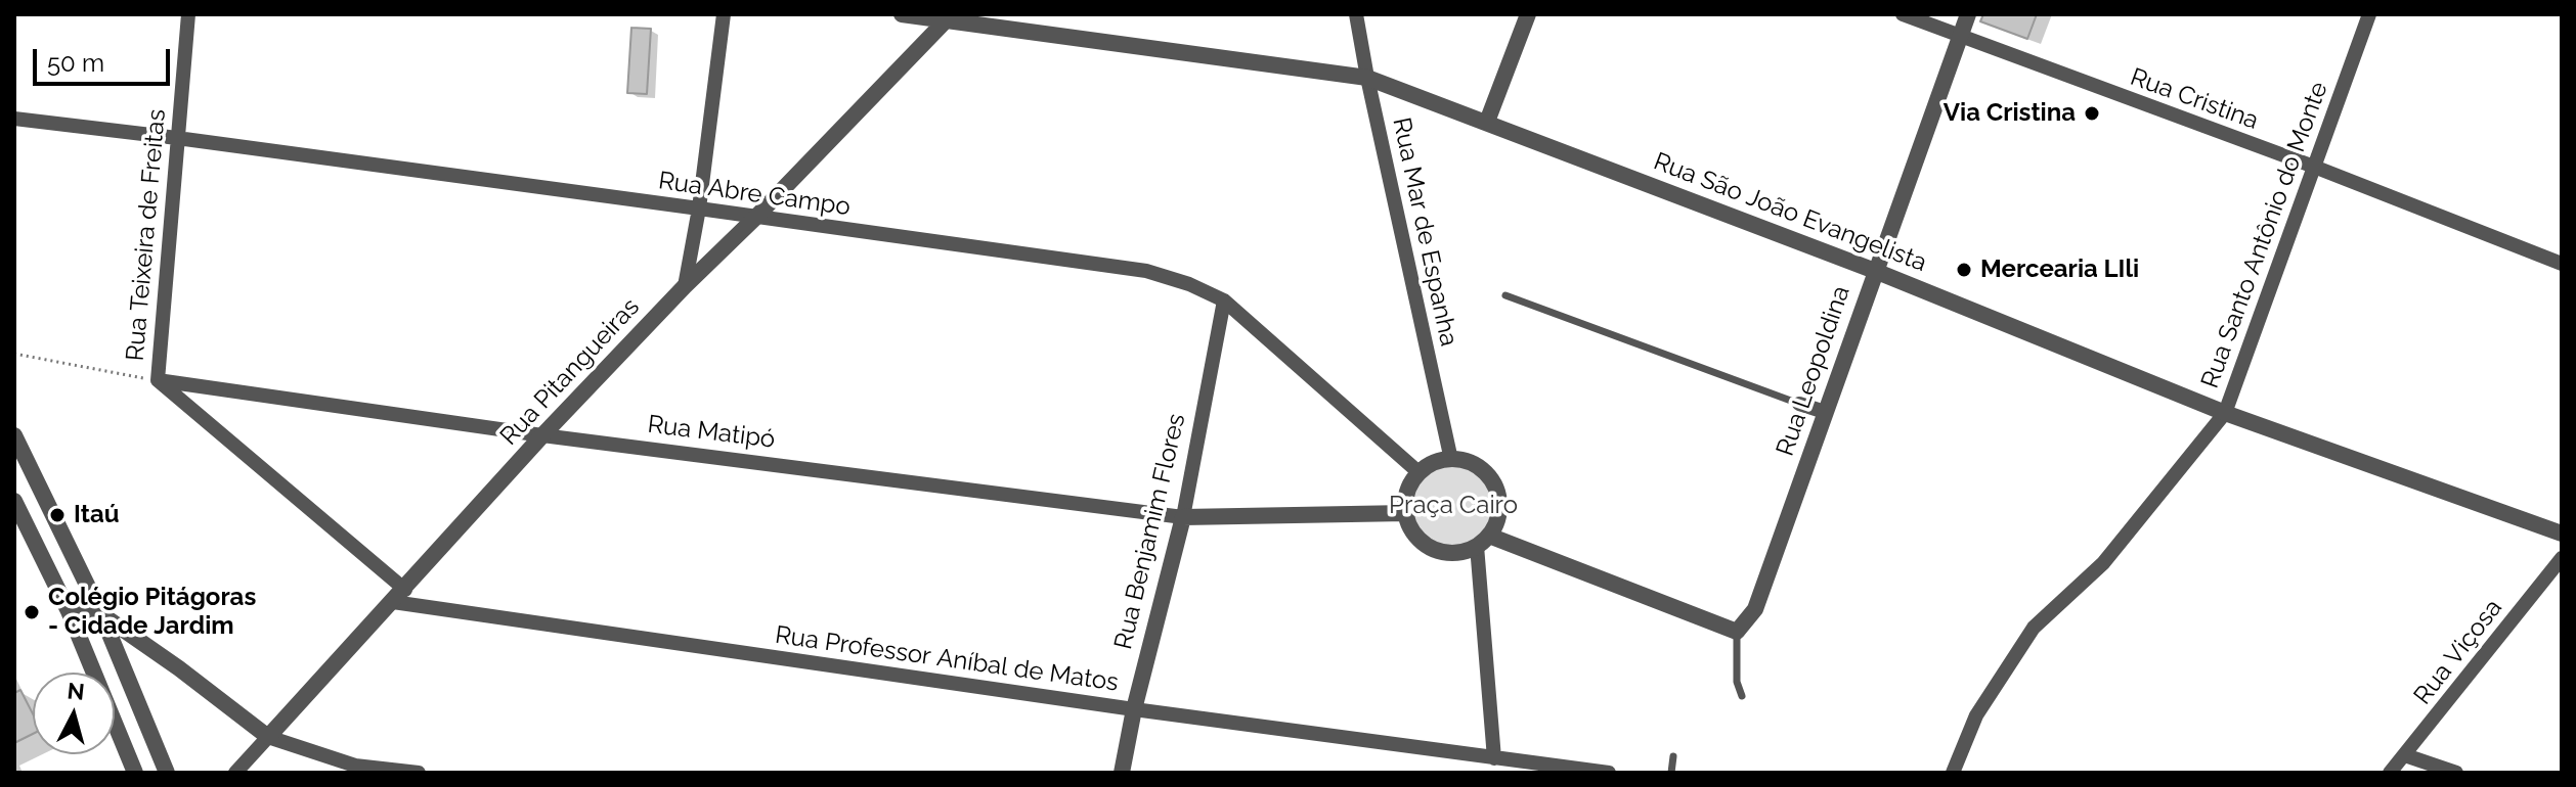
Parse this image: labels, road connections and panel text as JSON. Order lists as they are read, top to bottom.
{
  "streets": {
    "street": [
      "Rua Cristina",
      "Rua Abre Campo",
      "Rua São João Evangelista",
      "Rua Mar de Espanha",
      "Rua Teixeira de Freitas",
      "Rua Santo Antônio do Monte",
      "Rua Leopoldina",
      "Rua Pitangueiras",
      "Rua Matipó",
      "Rua Benjamim Flores",
      "Rua Viçosa",
      "Rua Professor Aníbal de Matos"
    ]
  },
  "crossings": [
    ["Rua Cristina", "Rua Santo Antônio do Monte"],
    ["Rua Cristina", "Rua Leopoldina"],
    ["Rua Abre Campo", "Rua Mar de Espanha"],
    ["Rua Abre Campo", "Rua Teixeira de Freitas"],
    ["Rua Abre Campo", "Rua Pitangueiras"],
    ["Rua Abre Campo", "Rua Matipó"],
    ["Rua Abre Campo", "Rua Benjamim Flores"],
    ["Rua São João Evangelista", "Rua Mar de Espanha"],
    ["Rua São João Evangelista", "Rua Santo Antônio do Monte"],
    ["Rua São João Evangelista", "Rua Leopoldina"],
    ["Rua São João Evangelista", "Rua Pitangueiras"],
    ["Rua Mar de Espanha", "Rua Matipó"],
    ["Rua Teixeira de Freitas", "Rua Pitangueiras"],
    ["Rua Teixeira de Freitas", "Rua Matipó"],
    ["Rua Teixeira de Freitas", "Rua Professor Aníbal de Matos"],
    ["Rua Pitangueiras", "Rua Matipó"],
    ["Rua Pitangueiras", "Rua Professor Aníbal de Matos"],
    ["Rua Matipó", "Rua Benjamim Flores"],
    ["Rua Benjamim Flores", "Rua Professor Aníbal de Matos"]
  ],
  "parks": ["Praça Cairo"],
  "places": [
    "Via Cristina",
    "Mercearia LIli",
    "Itaú",
    "Colégio Pitágoras - Cidade Jardim"
  ],
  "scale_bar": "50 m",
  "north": "top"
}
